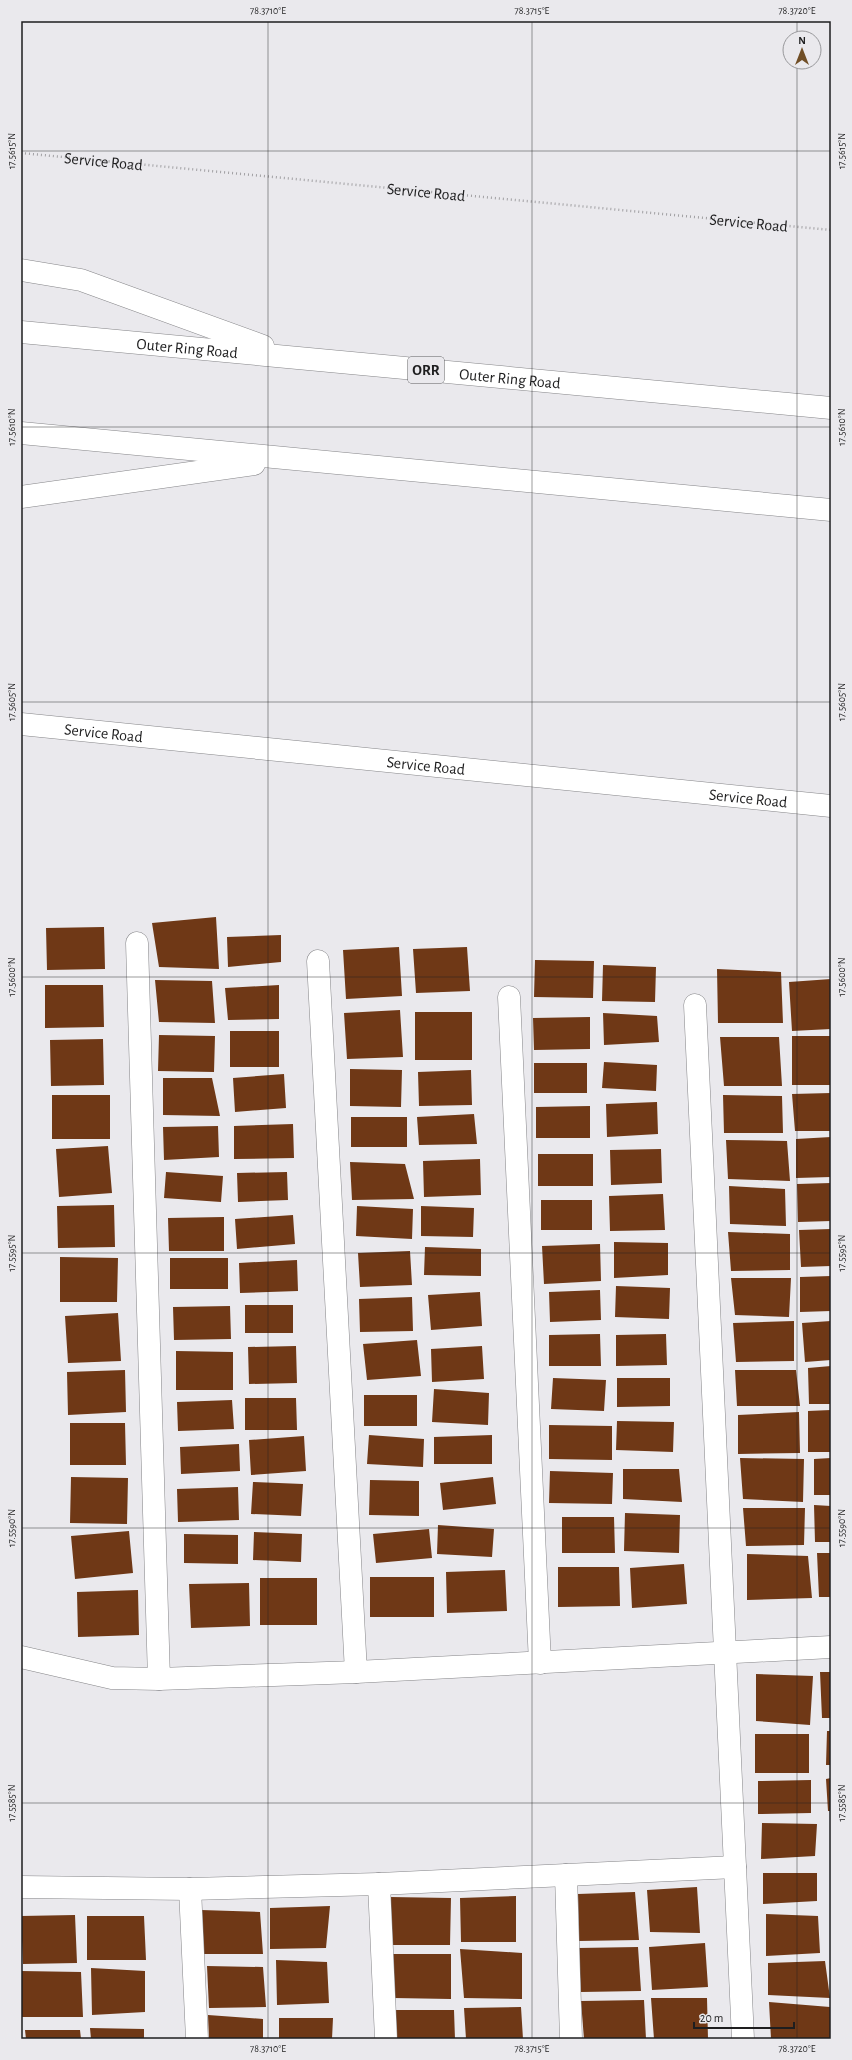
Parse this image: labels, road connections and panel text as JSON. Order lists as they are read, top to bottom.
{
  "streets": {
    "main road": ["Service Road", "Outer Ring Road", "ORR"]
  },
  "scale_bar": "20 m",
  "north": "top",
  "coordinates": [
    "78.3710°E",
    "78.3715°E",
    "78.3720°E",
    "17.5615°N",
    "17.5610°N",
    "17.5605°N",
    "17.5600°N",
    "17.5595°N",
    "17.5590°N",
    "17.5585°N"
  ]
}
